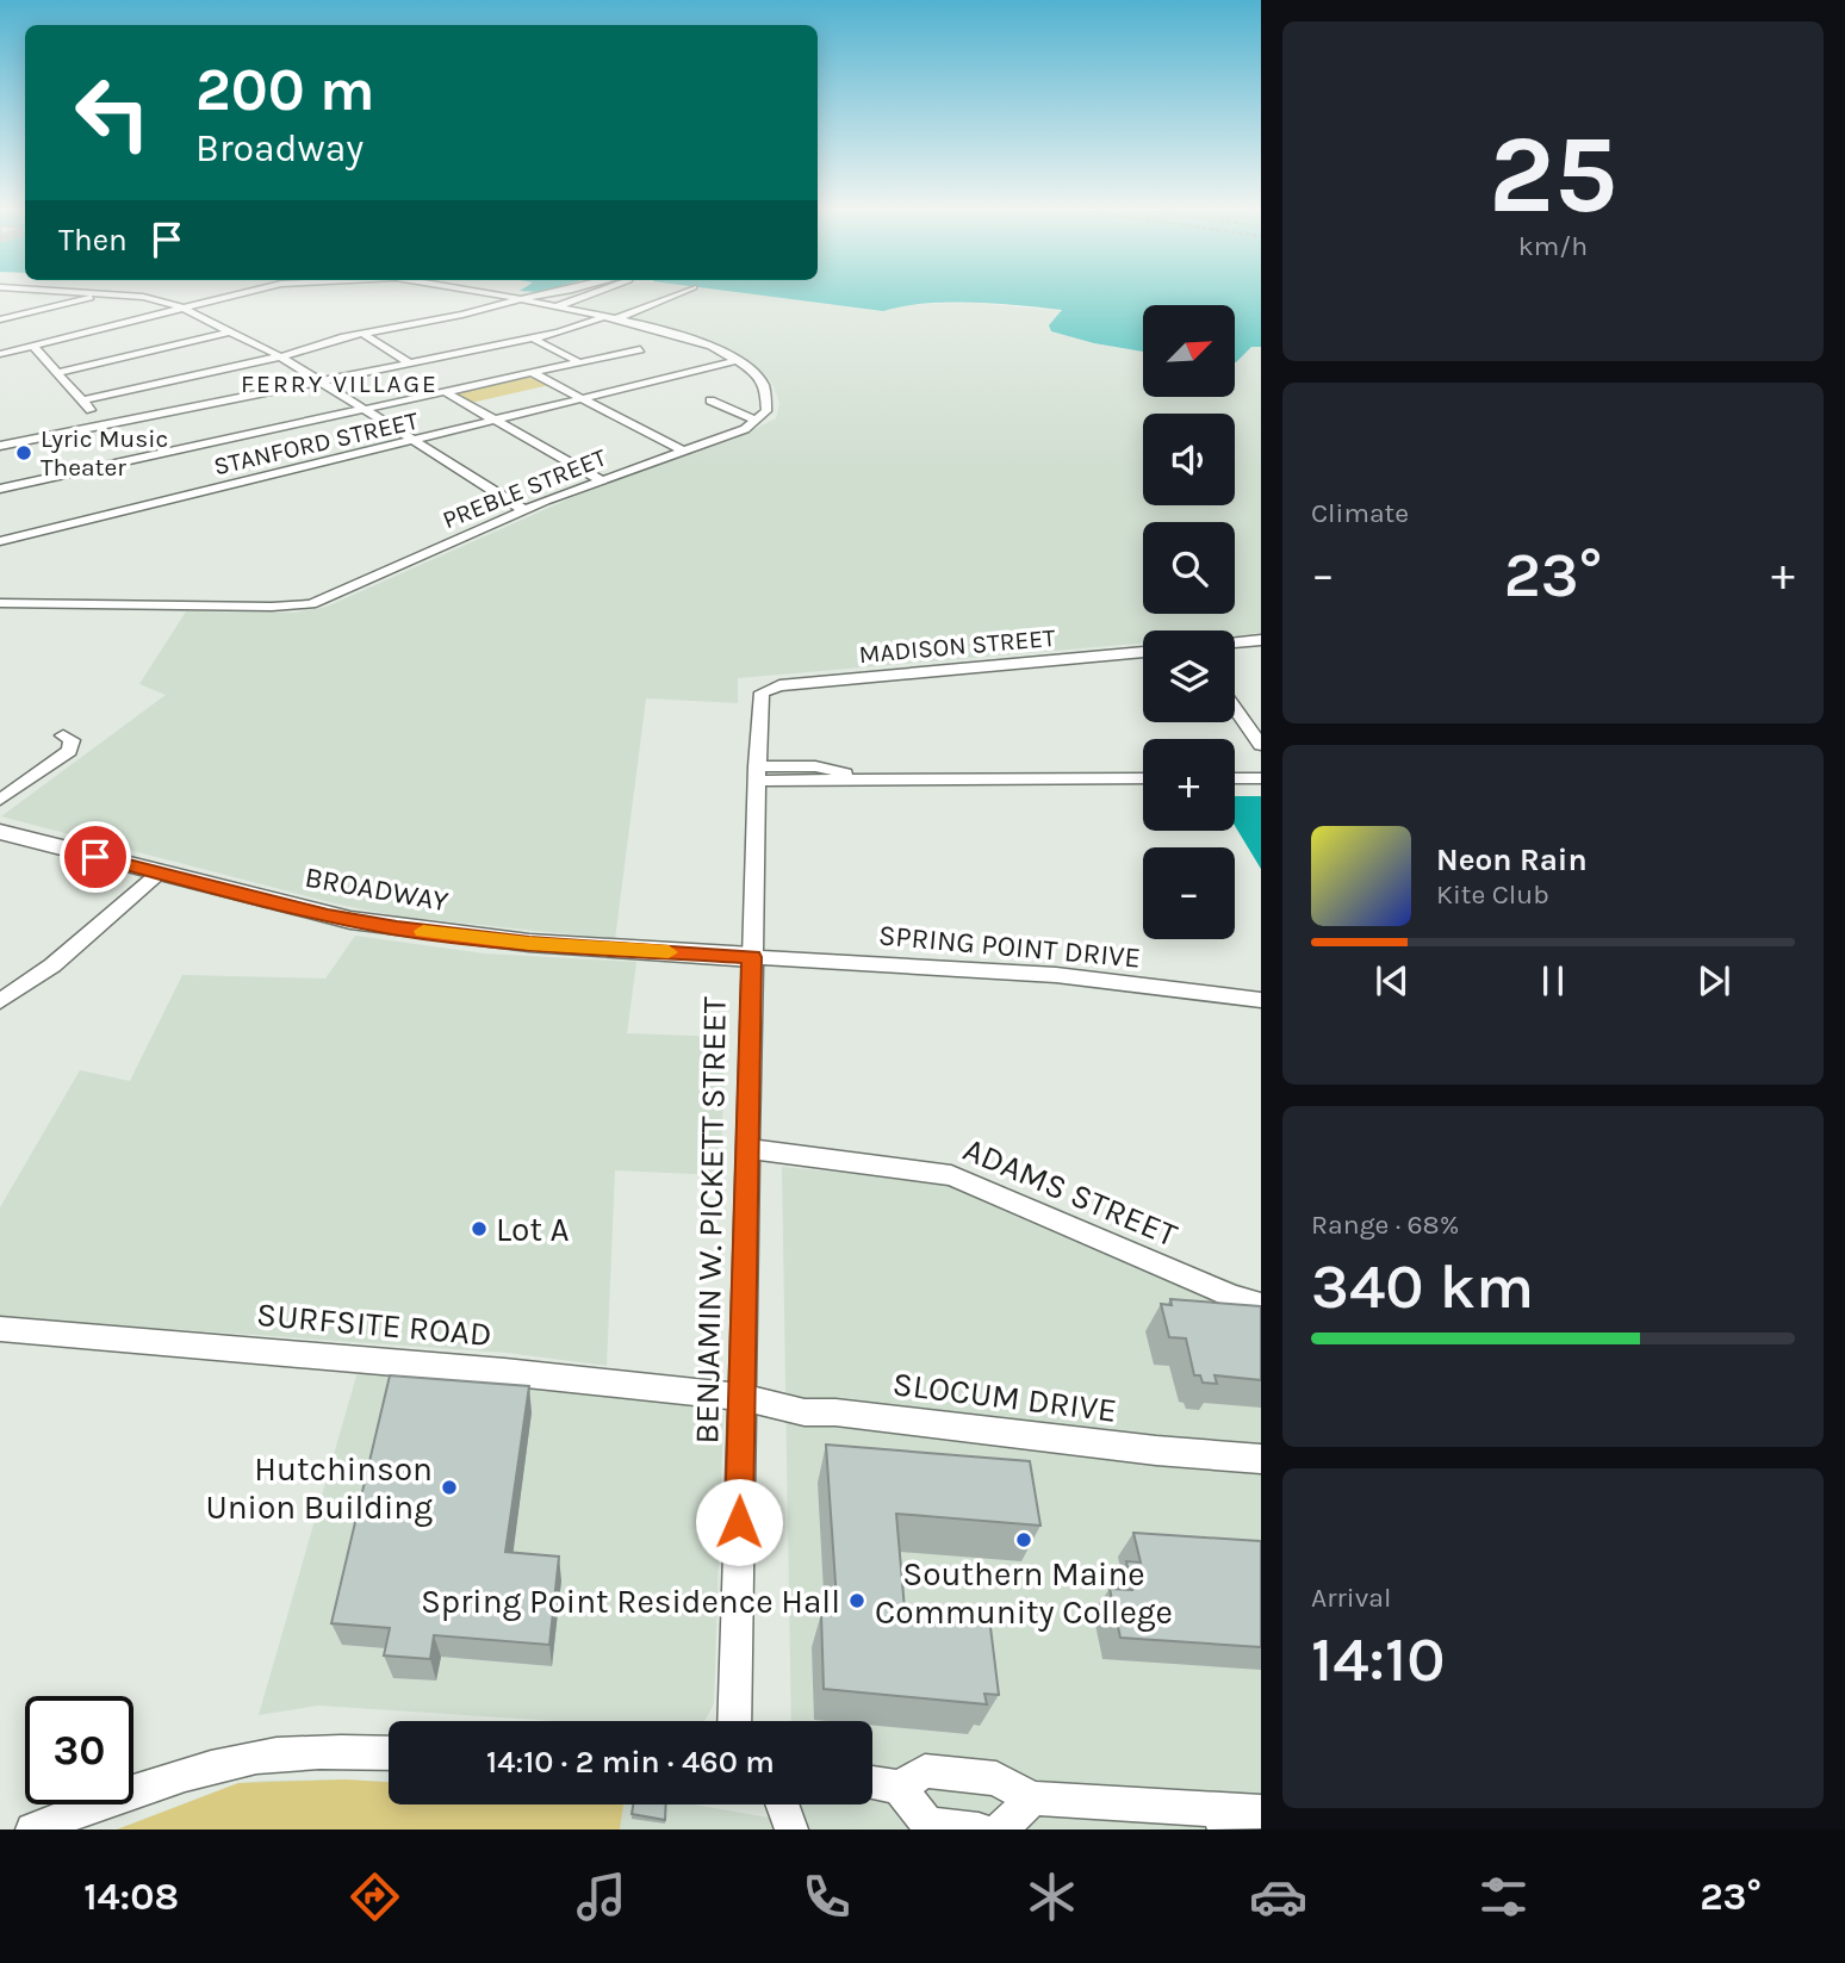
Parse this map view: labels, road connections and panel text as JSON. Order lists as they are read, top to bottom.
{
  "streets": {
    "street": [
      "STANFORD STREET",
      "PREBLE STREET",
      "MADISON STREET",
      "BROADWAY",
      "SPRING POINT DRIVE",
      "ADAMS STREET",
      "BENJAMIN W. PICKETT STREET",
      "SURFSITE ROAD",
      "SLOCUM DRIVE"
    ]
  },
  "crossings": [
    ["MADISON STREET", "BENJAMIN W. PICKETT STREET"],
    ["BROADWAY", "SPRING POINT DRIVE"],
    ["BROADWAY", "BENJAMIN W. PICKETT STREET"],
    ["SPRING POINT DRIVE", "BENJAMIN W. PICKETT STREET"],
    ["ADAMS STREET", "BENJAMIN W. PICKETT STREET"],
    ["BENJAMIN W. PICKETT STREET", "SURFSITE ROAD"],
    ["BENJAMIN W. PICKETT STREET", "SLOCUM DRIVE"],
    ["SURFSITE ROAD", "SLOCUM DRIVE"]
  ],
  "districts": ["FERRY VILLAGE"],
  "places": [
    "Lyric Music Theater",
    "Lot A",
    "Hutchinson Union Building",
    "Southern Maine Community College",
    "Spring Point Residence Hall"
  ],
  "north": "top right",
  "page": {
    "tile": [
      ["25", "km/h"],
      "Climate",
      ["Range · 68%", "340 km"],
      ["Arrival", "14:10"]
    ],
    "turn": ["200 m", "Broadway"],
    "then": "Then",
    "map_buttons": ["+", "−"],
    "heat": ["−", "23°", "+"],
    "song": ["Neon Rain", "Kite Club"],
    "limit": "30",
    "trip": "14:10 · 2 min · 460 m",
    "tabs": ["14:08", "23°"]
  }
}
